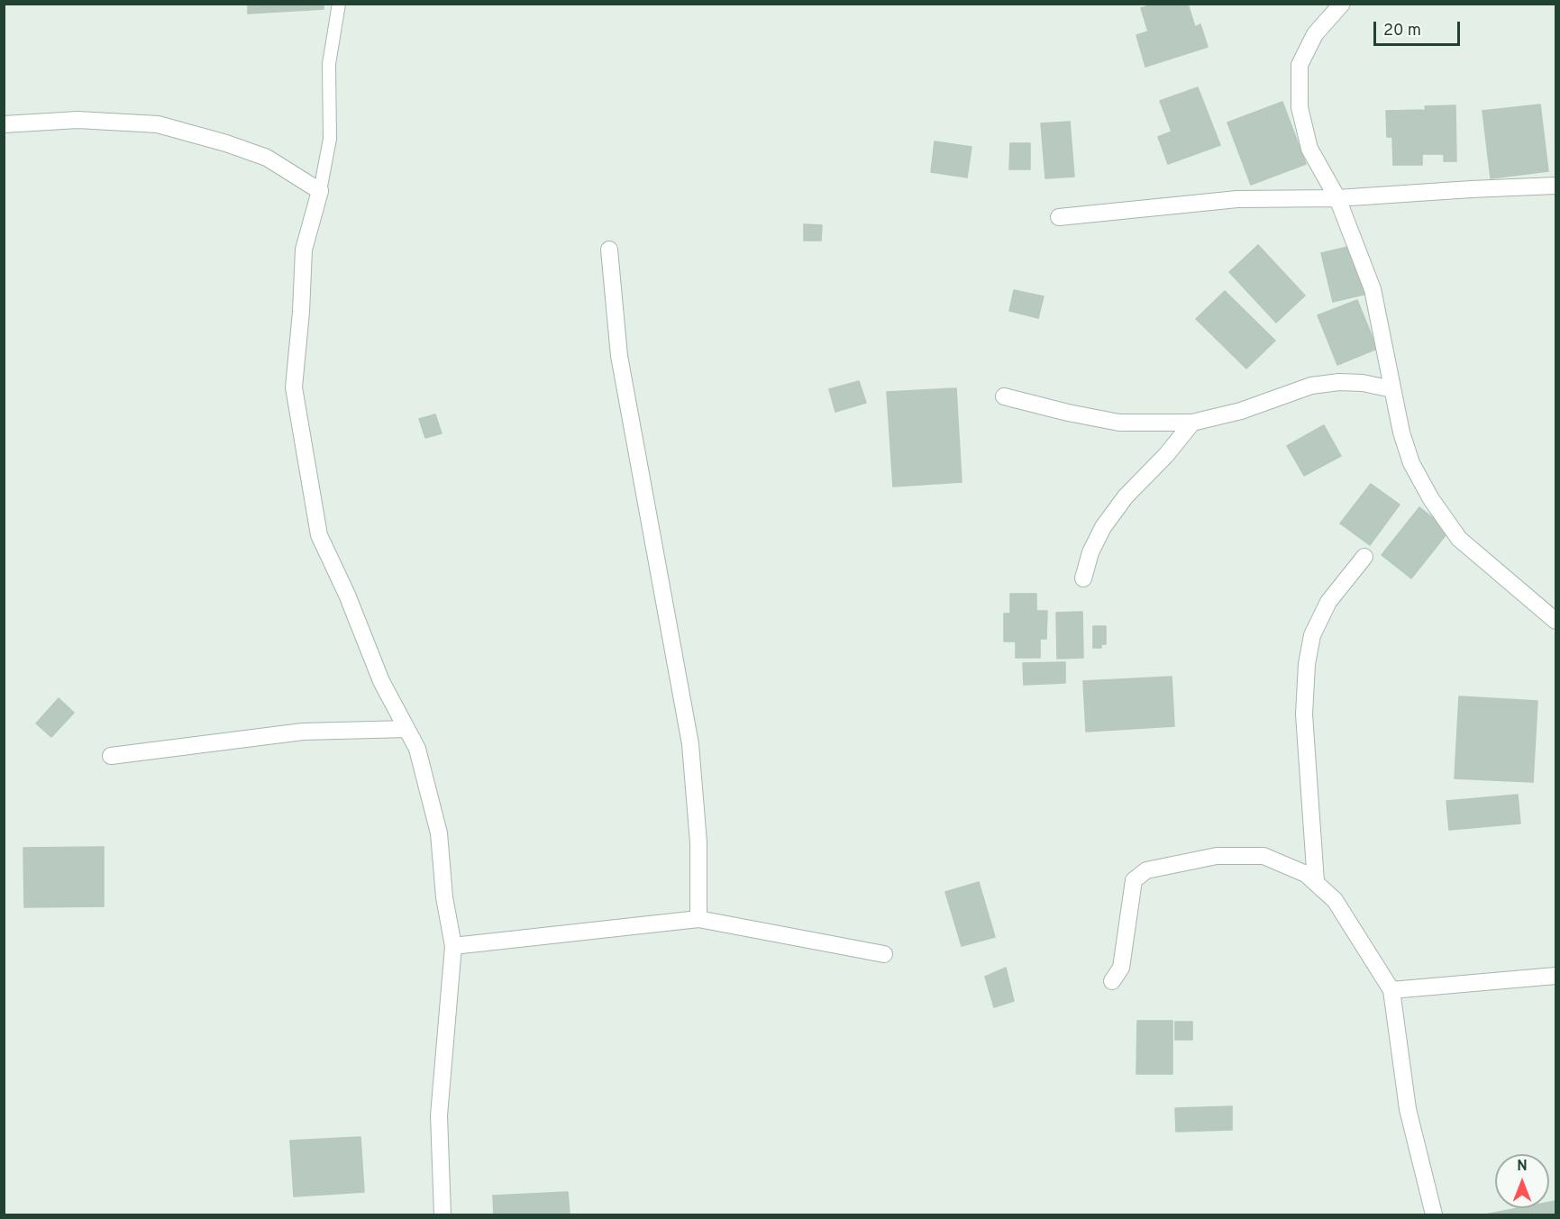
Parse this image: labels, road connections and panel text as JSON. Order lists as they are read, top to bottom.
{
  "scale_bar": "20 m",
  "north": "top"
}
